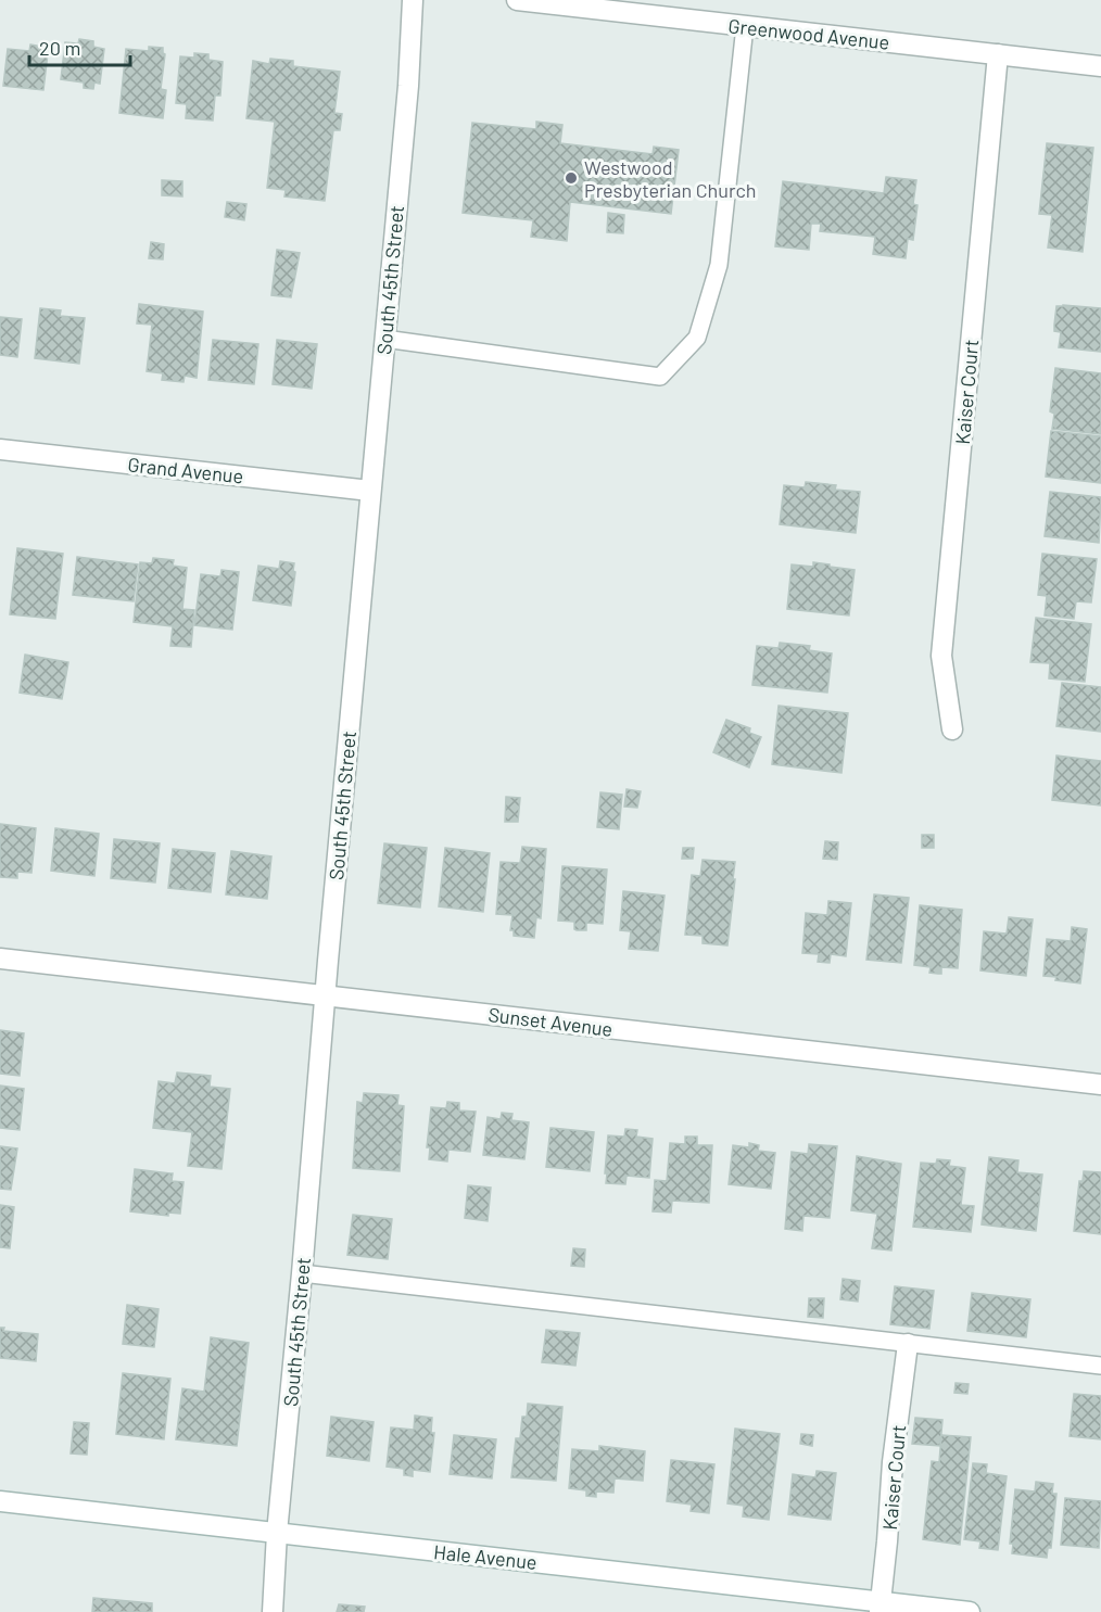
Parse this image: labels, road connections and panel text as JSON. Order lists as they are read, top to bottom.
{
  "streets": {
    "street": [
      "Greenwood Avenue",
      "South 45th Street",
      "Kaiser Court",
      "Grand Avenue",
      "Sunset Avenue",
      "Hale Avenue"
    ]
  },
  "crossings": [
    ["Greenwood Avenue", "Kaiser Court"],
    ["South 45th Street", "Grand Avenue"],
    ["South 45th Street", "Sunset Avenue"],
    ["South 45th Street", "Hale Avenue"],
    ["Kaiser Court", "Hale Avenue"]
  ],
  "places": ["Westwood Presbyterian Church"],
  "scale_bar": "20 m"
}
